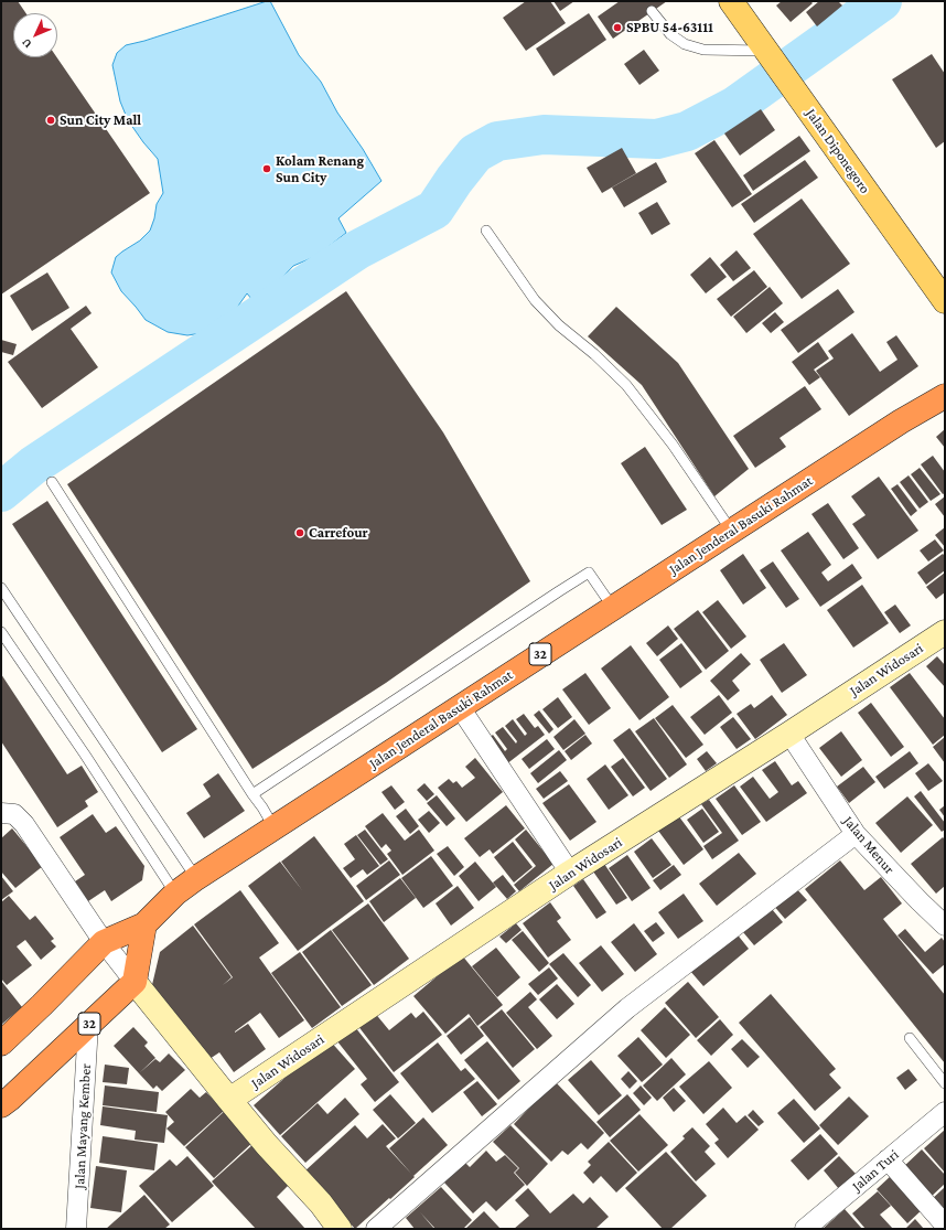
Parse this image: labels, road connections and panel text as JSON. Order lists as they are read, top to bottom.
{
  "streets": {
    "highway": ["Jalan Jenderal Basuki Rahmat", "32"],
    "main road": ["Jalan Diponegoro"],
    "street": [
      "Jalan Widosari",
      "Jalan Menur",
      "Jalan Mayang Kember",
      "Jalan Turi"
    ]
  },
  "crossings": [
    ["32", "Jalan Mayang Kember"],
    ["Jalan Widosari", "Jalan Menur"]
  ],
  "places": [
    "SPBU 54-63111",
    "Sun City Mall",
    "Kolam Renang Sun City",
    "Carrefour"
  ],
  "north": "bottom left"
}
